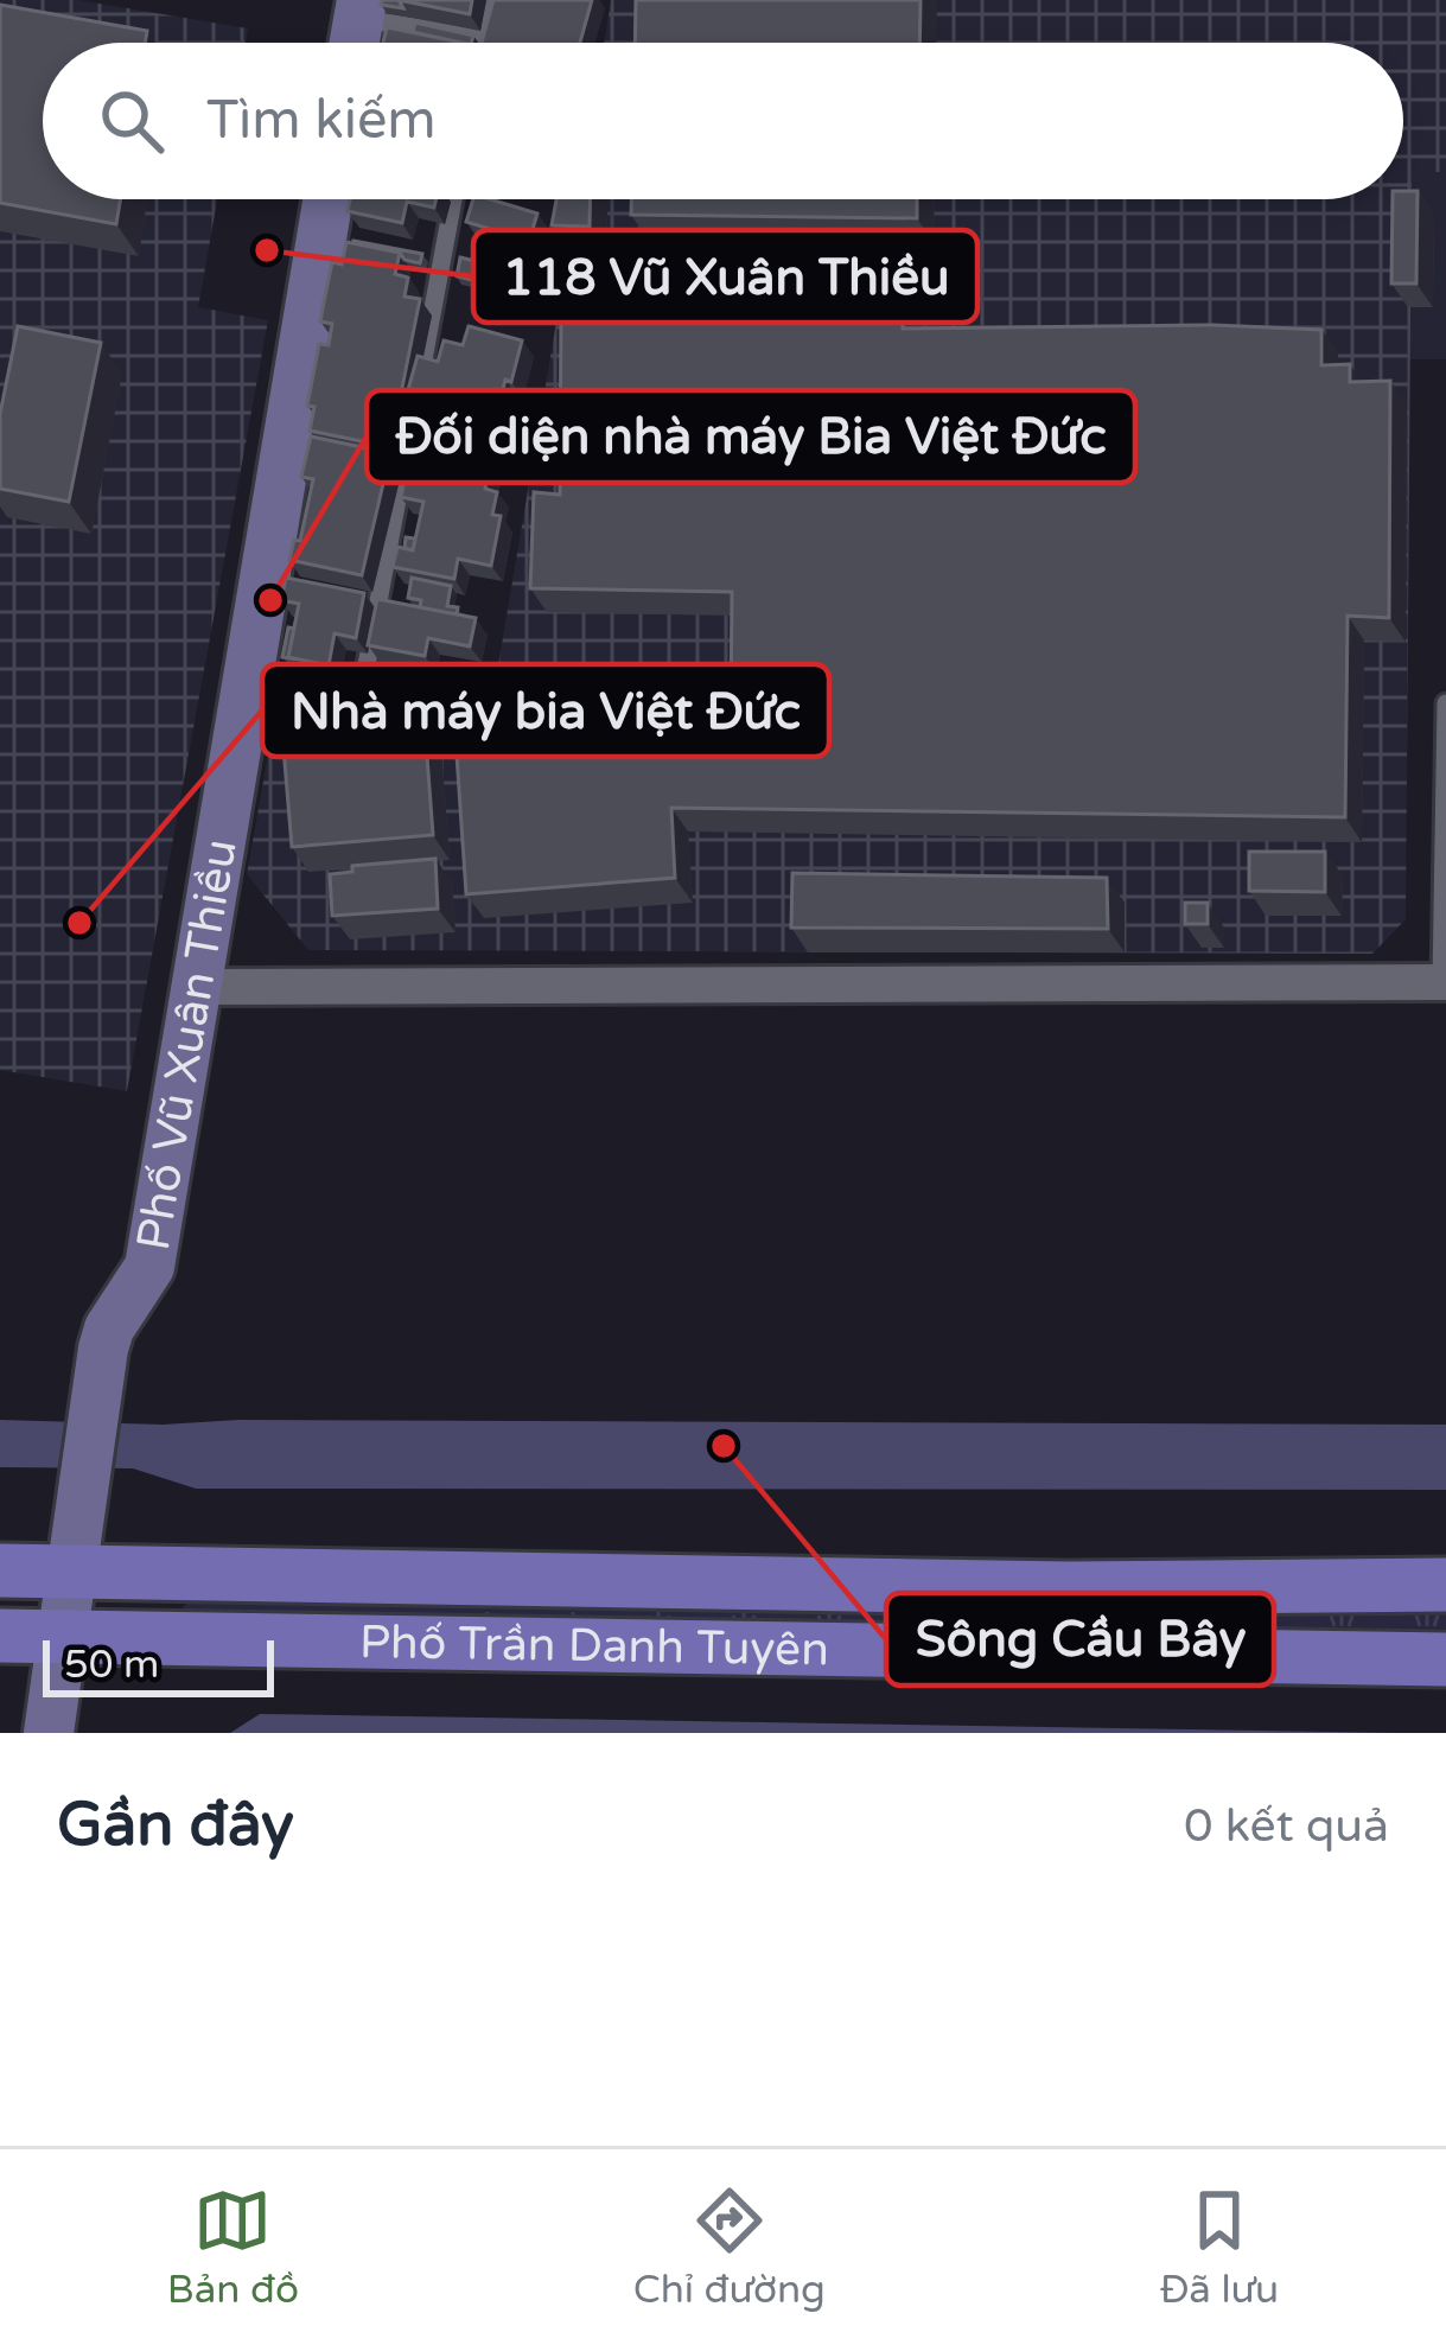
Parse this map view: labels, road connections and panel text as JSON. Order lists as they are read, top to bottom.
{
  "streets": {
    "main road": ["Phố Vũ Xuân Thiều", "Phố Trần Danh Tuyên"]
  },
  "crossings": [
    ["Phố Vũ Xuân Thiều", "Phố Trần Danh Tuyên"]
  ],
  "places": [
    "118 Vũ Xuân Thiều",
    "Đối diện nhà máy Bia Việt Đức",
    "Nhà máy bia Việt Đức",
    "Sông Cầu Bây"
  ],
  "scale_bar": "50 m",
  "page": {
    "search": "Tìm kiếm",
    "scale": "50 m",
    "heading": ["Gần đây", "0 kết quả"],
    "nav": ["Bản đồ", "Chỉ đường", "Đã lưu"]
  }
}
